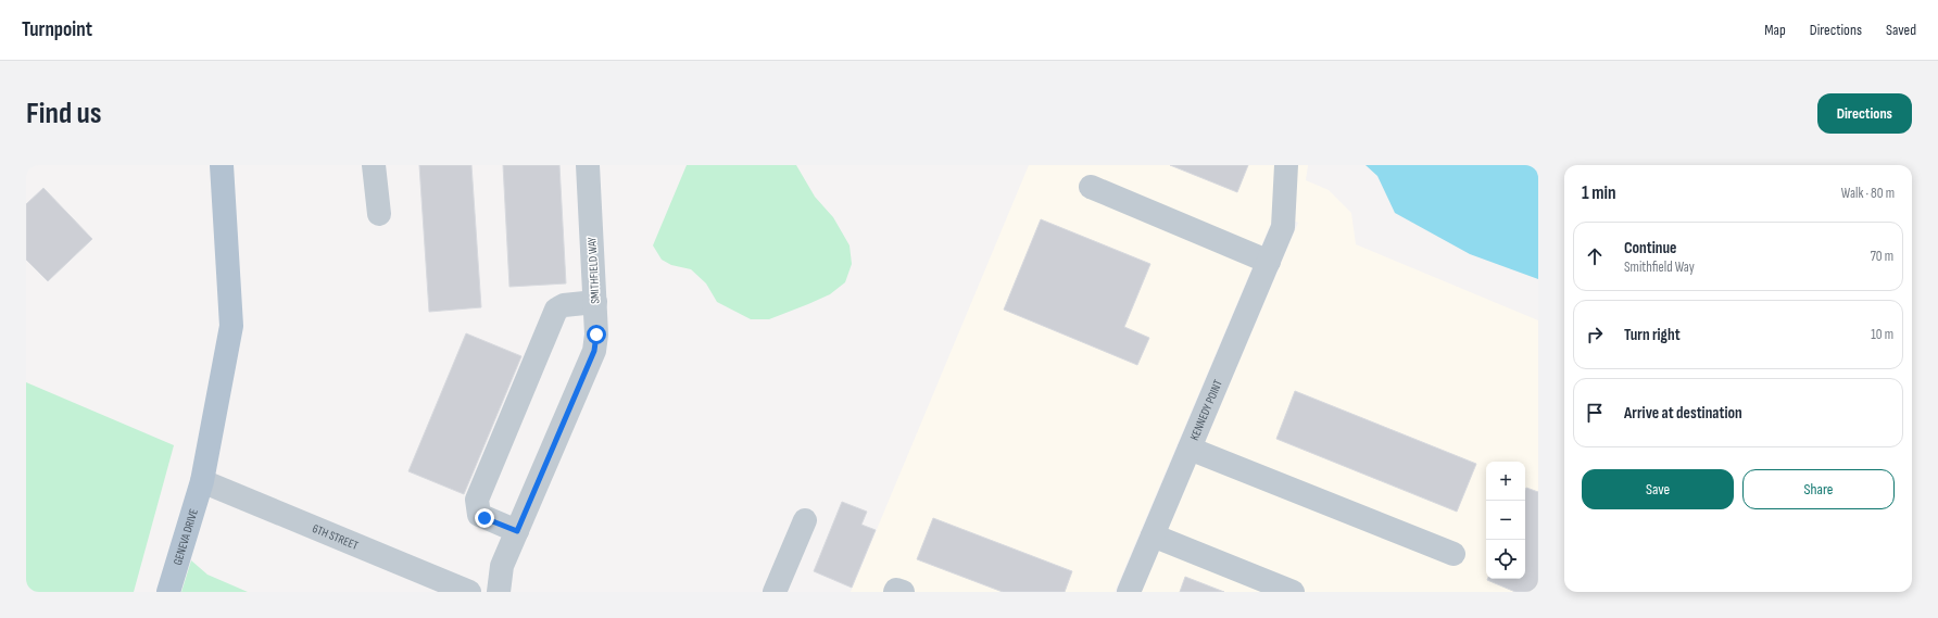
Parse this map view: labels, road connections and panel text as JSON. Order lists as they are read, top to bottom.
{
  "streets": {
    "main road": ["GENEVA DRIVE"],
    "street": ["SMITHFIELD WAY", "KENNEDY POINT", "6TH STREET"]
  },
  "crossings": [
    ["GENEVA DRIVE", "6TH STREET"]
  ],
  "page": {
    "header": "Turnpoint",
    "nav": ["Map", "Directions", "Saved"],
    "buttons": [
      "Directions",
      ["Save", "Share"]
    ],
    "title": "Find us",
    "heading": ["1 min", "Walk · 80 m"],
    "list": [
      ["Continue", "Smithfield Way", "70 m"],
      ["Turn right", "10 m"],
      "Arrive at destination"
    ],
    "map_buttons": ["+", "−"]
  }
}
